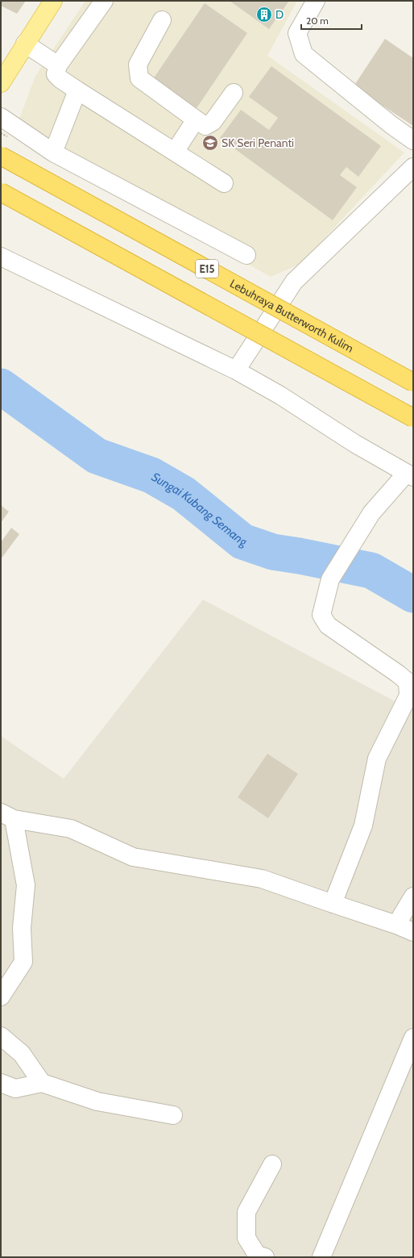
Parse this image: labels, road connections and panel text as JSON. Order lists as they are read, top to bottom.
{
  "streets": {
    "highway": ["E15", "Lebuhraya Butterworth Kulim"]
  },
  "water": ["Sungai Kubang Semang"],
  "places": {
    "building": ["D"],
    "school or university": ["SK Seri Penanti"]
  },
  "scale_bar": "20 m"
}
